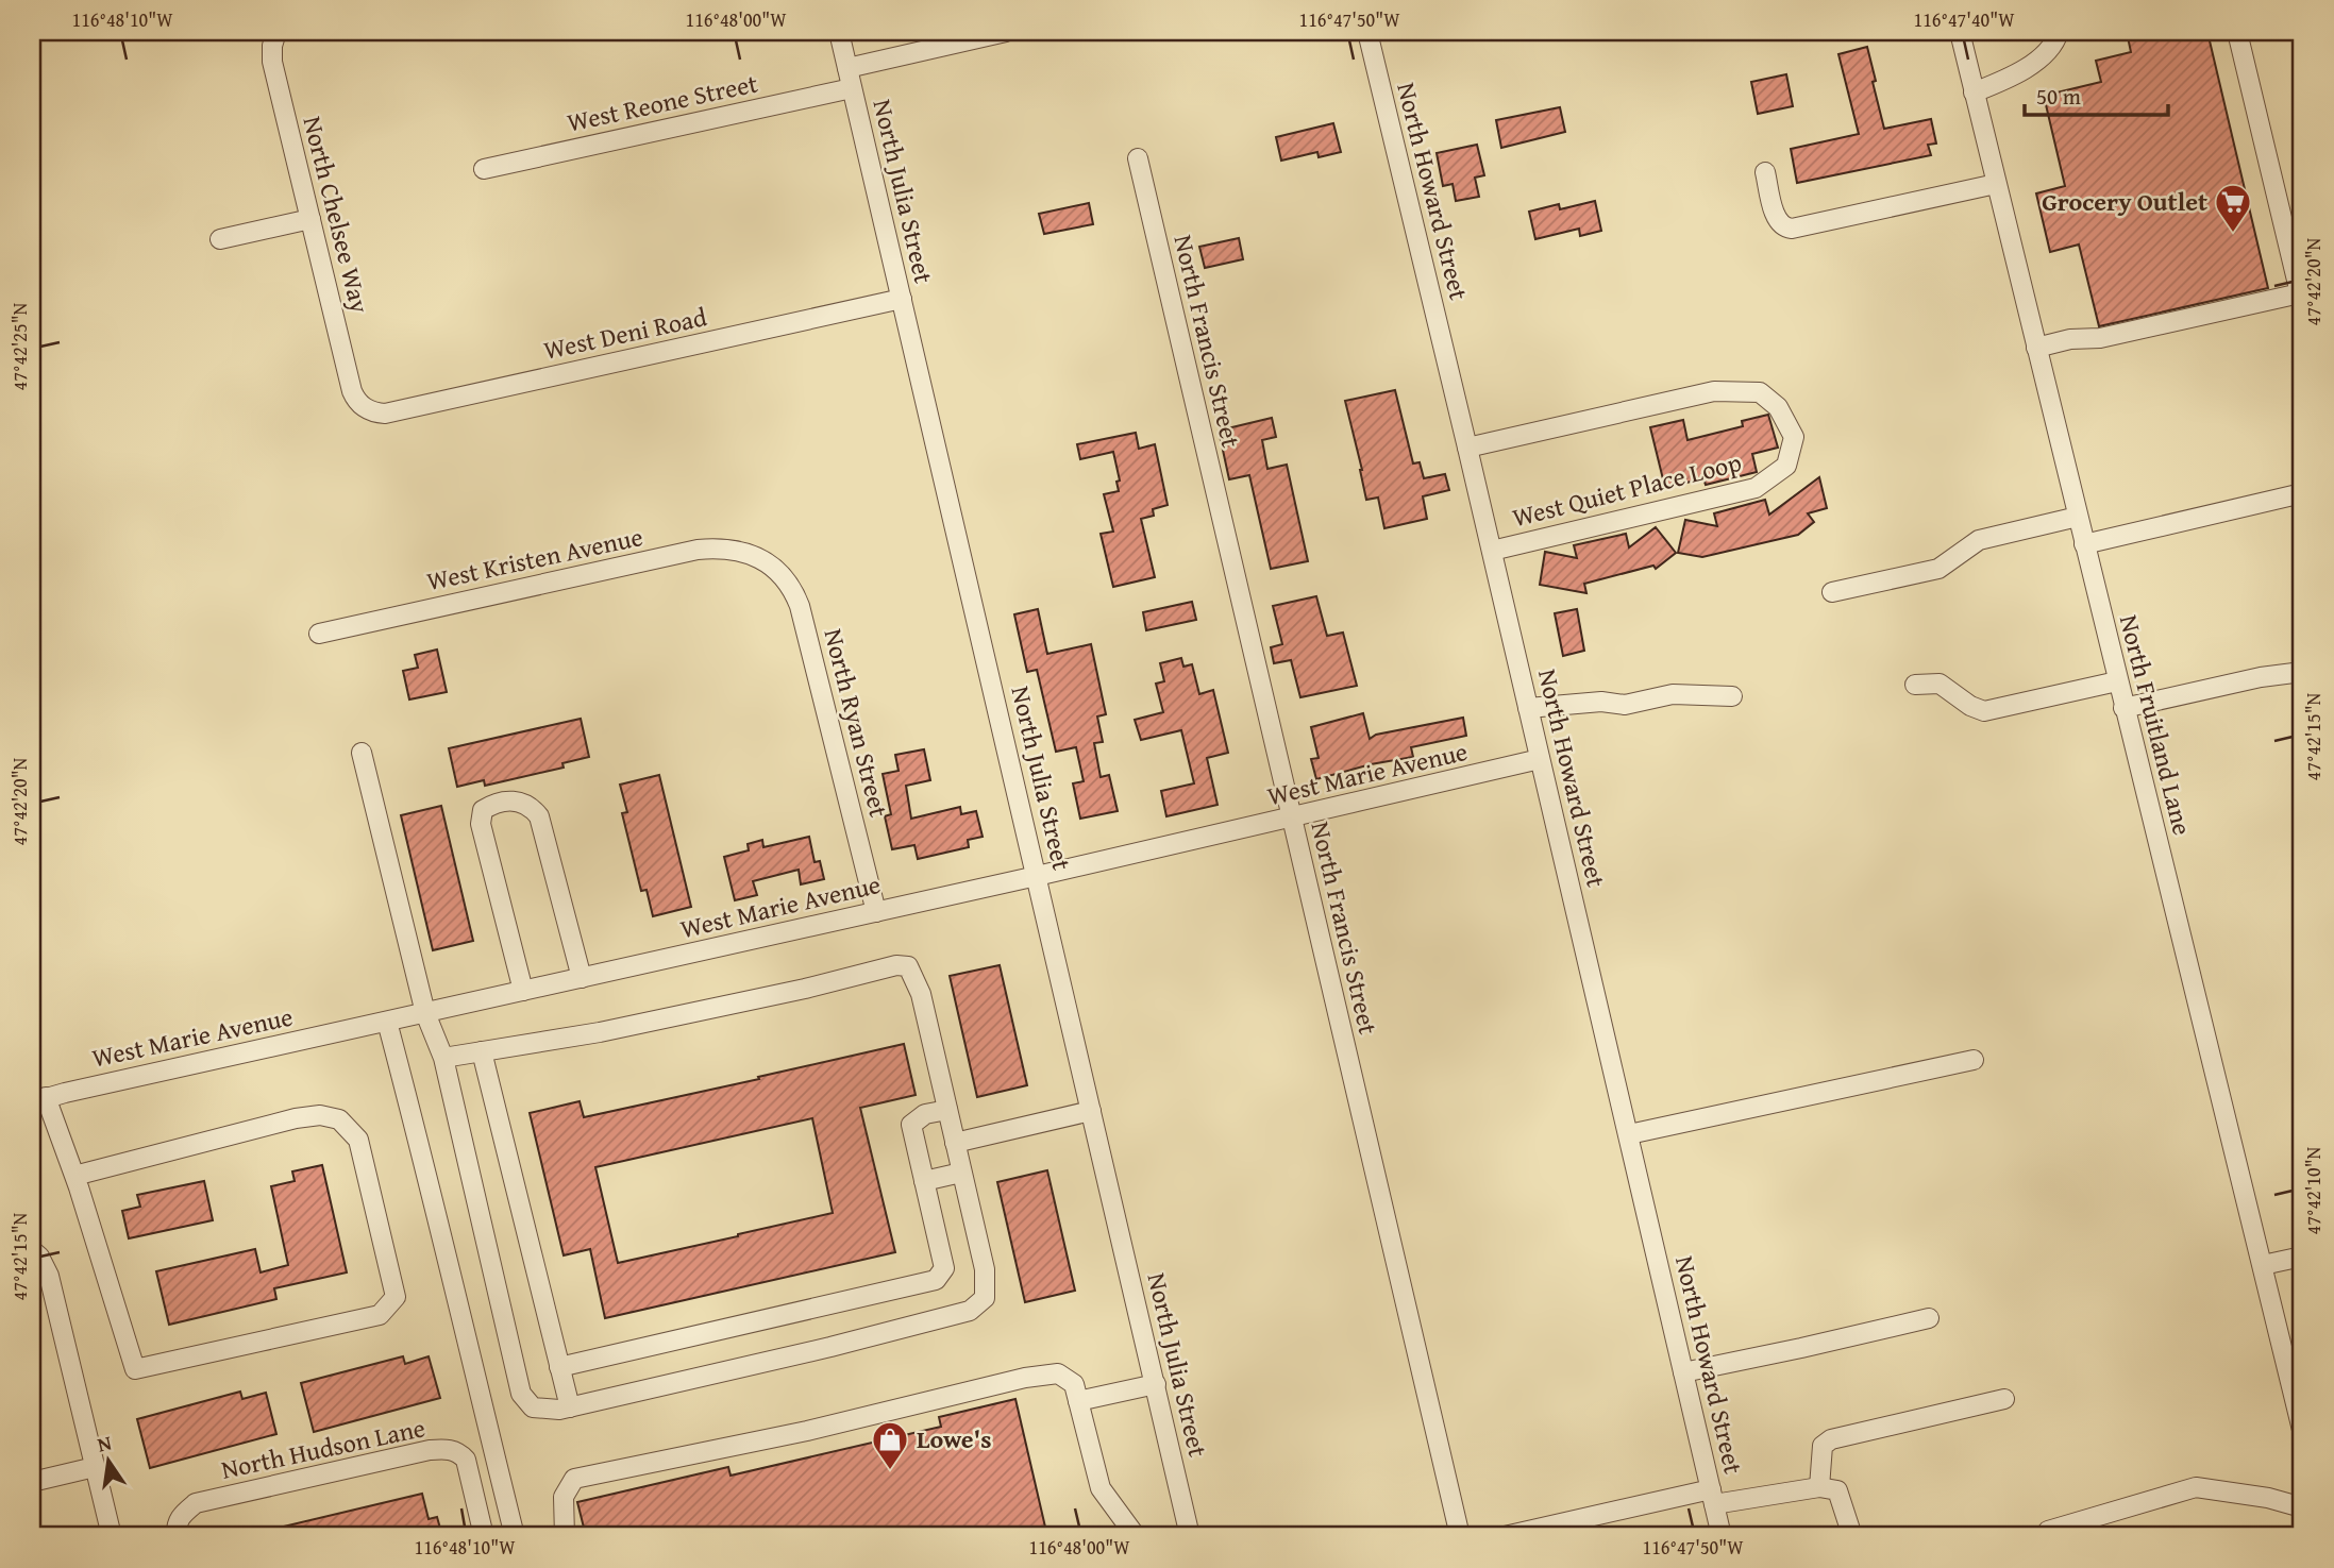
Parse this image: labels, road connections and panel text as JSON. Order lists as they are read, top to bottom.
{
  "streets": {
    "street": [
      "West Reone Street",
      "North Julia Street",
      "North Howard Street",
      "North Chelsee Way",
      "West Deni Road",
      "North Francis Street",
      "West Quiet Place Loop",
      "West Kristen Avenue",
      "North Ryan Street",
      "North Fruitland Lane",
      "West Marie Avenue",
      "North Hudson Lane"
    ]
  },
  "crossings": [
    ["West Reone Street", "North Julia Street"],
    ["North Julia Street", "West Deni Road"],
    ["North Julia Street", "West Marie Avenue"],
    ["North Howard Street", "West Quiet Place Loop"],
    ["North Howard Street", "West Marie Avenue"],
    ["North Chelsee Way", "West Deni Road"],
    ["North Francis Street", "West Marie Avenue"],
    ["West Kristen Avenue", "North Ryan Street"],
    ["North Ryan Street", "West Marie Avenue"]
  ],
  "places": {
    "supermarket": ["Grocery Outlet"],
    "shop": ["Lowe's"]
  },
  "scale_bar": "50 m",
  "north": "top",
  "coordinates": [
    "116°48'10\"W",
    "116°48'00\"W",
    "116°47'50\"W",
    "116°47'40\"W",
    "47°42'20\"N",
    "47°42'25\"N",
    "47°42'15\"N",
    "47°42'10\"N"
  ]
}
